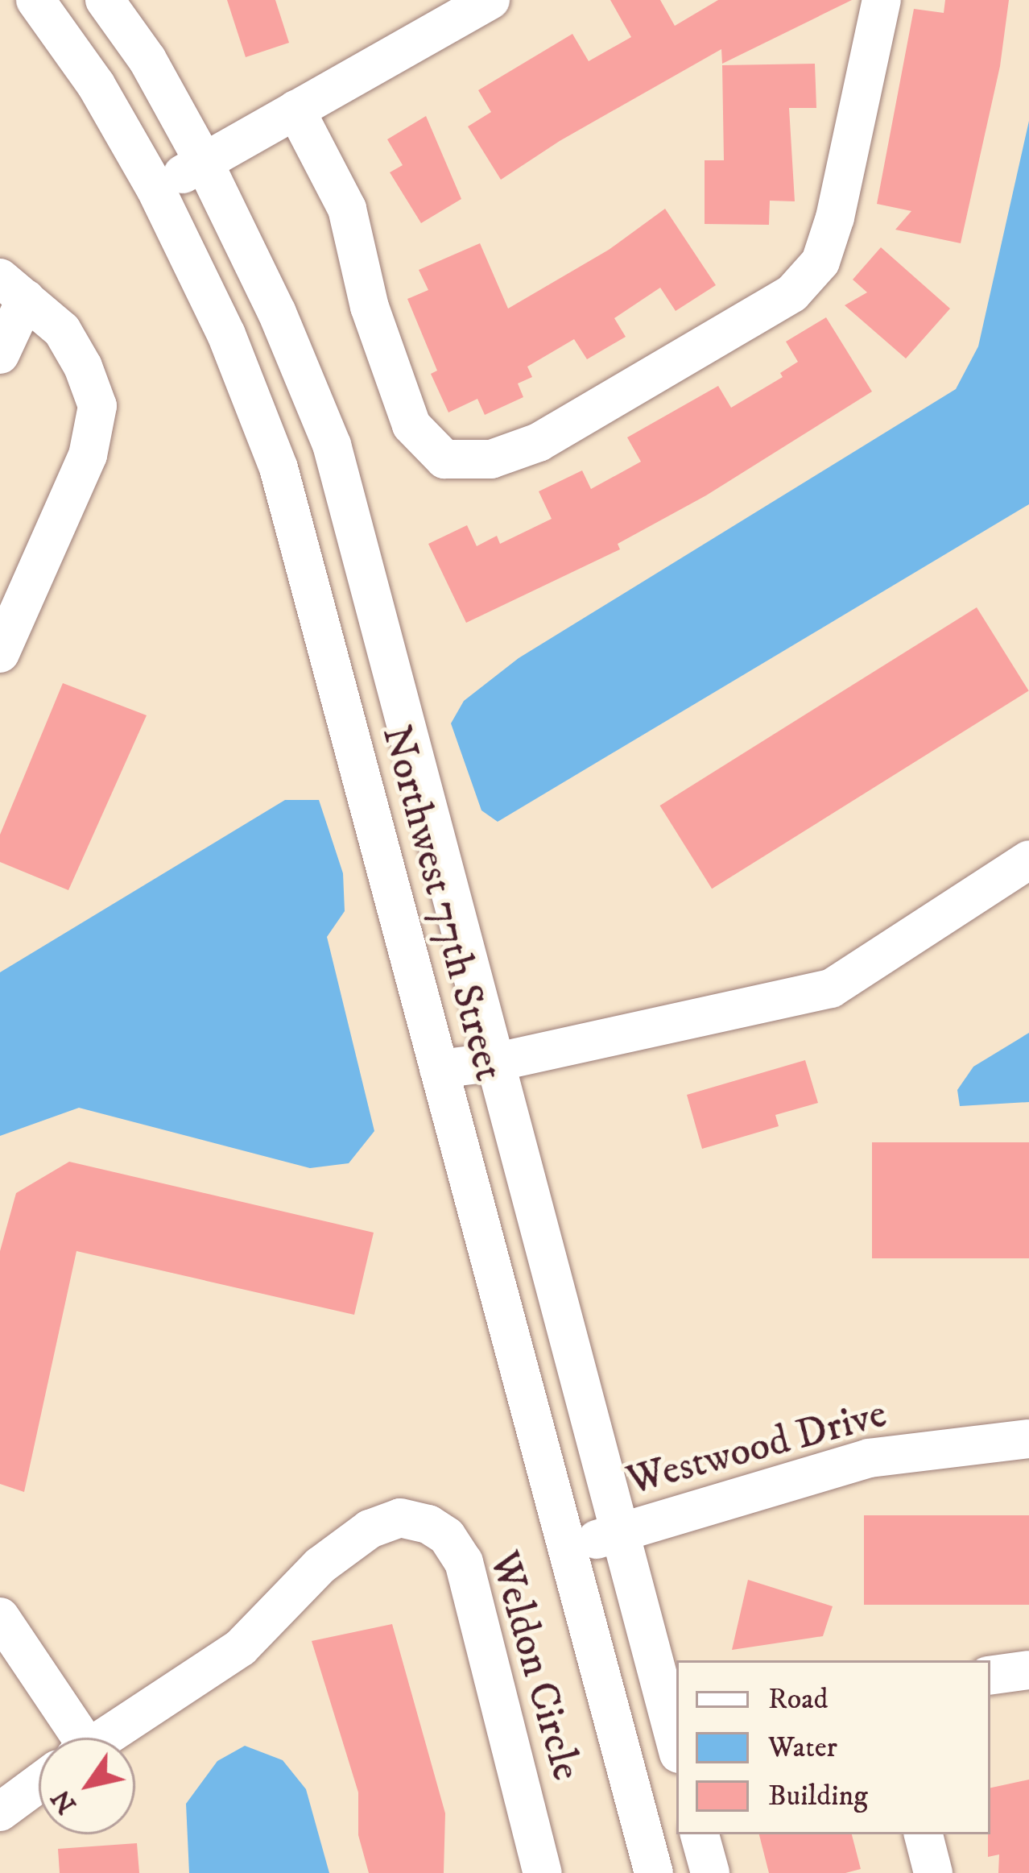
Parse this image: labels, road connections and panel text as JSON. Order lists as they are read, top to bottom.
{
  "streets": {
    "street": ["Northwest 77th Street", "Westwood Drive", "Weldon Circle"]
  },
  "crossings": [
    ["Northwest 77th Street", "Westwood Drive"]
  ],
  "legend": ["Road", "Water", "Building"],
  "north": "bottom left"
}
